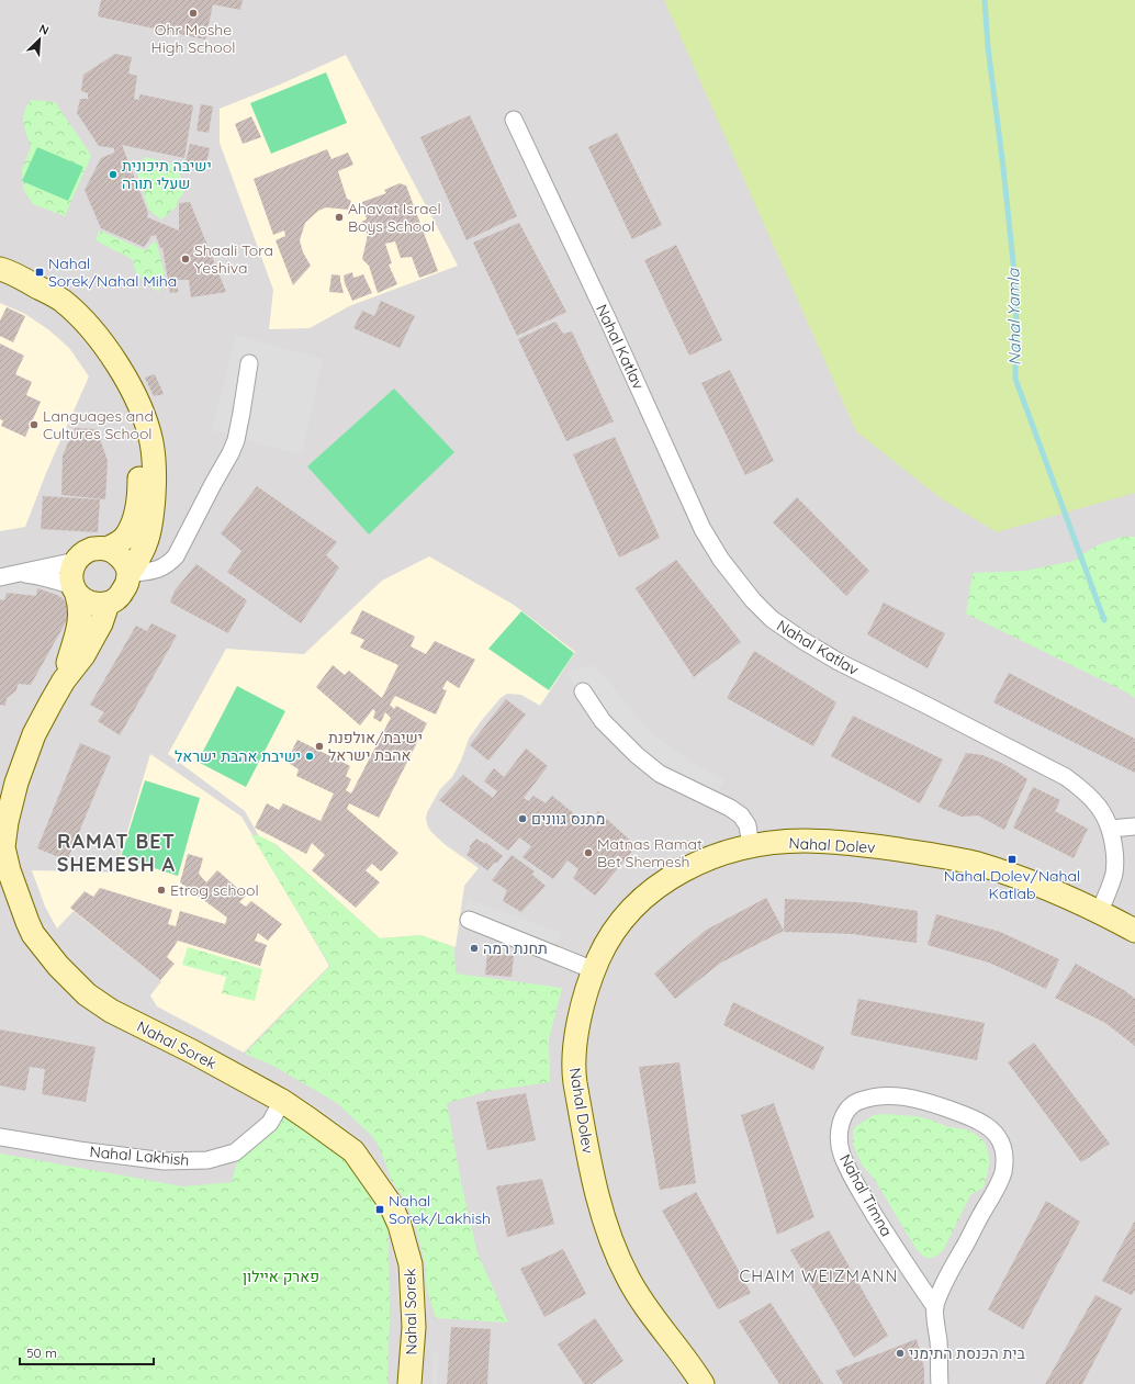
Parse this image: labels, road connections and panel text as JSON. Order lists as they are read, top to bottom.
{
  "streets": {
    "street": [
      "Nahal Katlav",
      "Nahal Dolev",
      "Nahal Sorek",
      "Nahal Lakhish",
      "Nahal Timna"
    ]
  },
  "crossings": [
    ["Nahal Katlav", "Nahal Dolev"],
    ["Nahal Sorek", "Nahal Lakhish"]
  ],
  "districts": ["RAMAT BET SHEMESH A", "CHAIM WEIZMANN"],
  "water": ["Nahal Yamla"],
  "parks": ["פארק איילון"],
  "places": {
    "other": [
      "Ohr Moshe High School",
      "ישיבה תיכונית שעלי תורה",
      "Ahavat Israel Boys School",
      "Shaali Tora Yeshiva",
      "Languages and Cultures School",
      "ישיבת/אולפנת אהבת ישראל",
      "ישיבת אהבת ישראל",
      "מתנס גוונים",
      "Matnas Ramat Bet Shemesh",
      "Etrog school",
      "תחנת רמה",
      "בית הכנסת התימני"
    ],
    "transit": ["Nahal Sorek/Nahal Miha", "Nahal Dolev/Nahal Katlab", "Nahal Sorek/Lakhish"]
  },
  "scale_bar": "50 m",
  "north": "top right"
}
